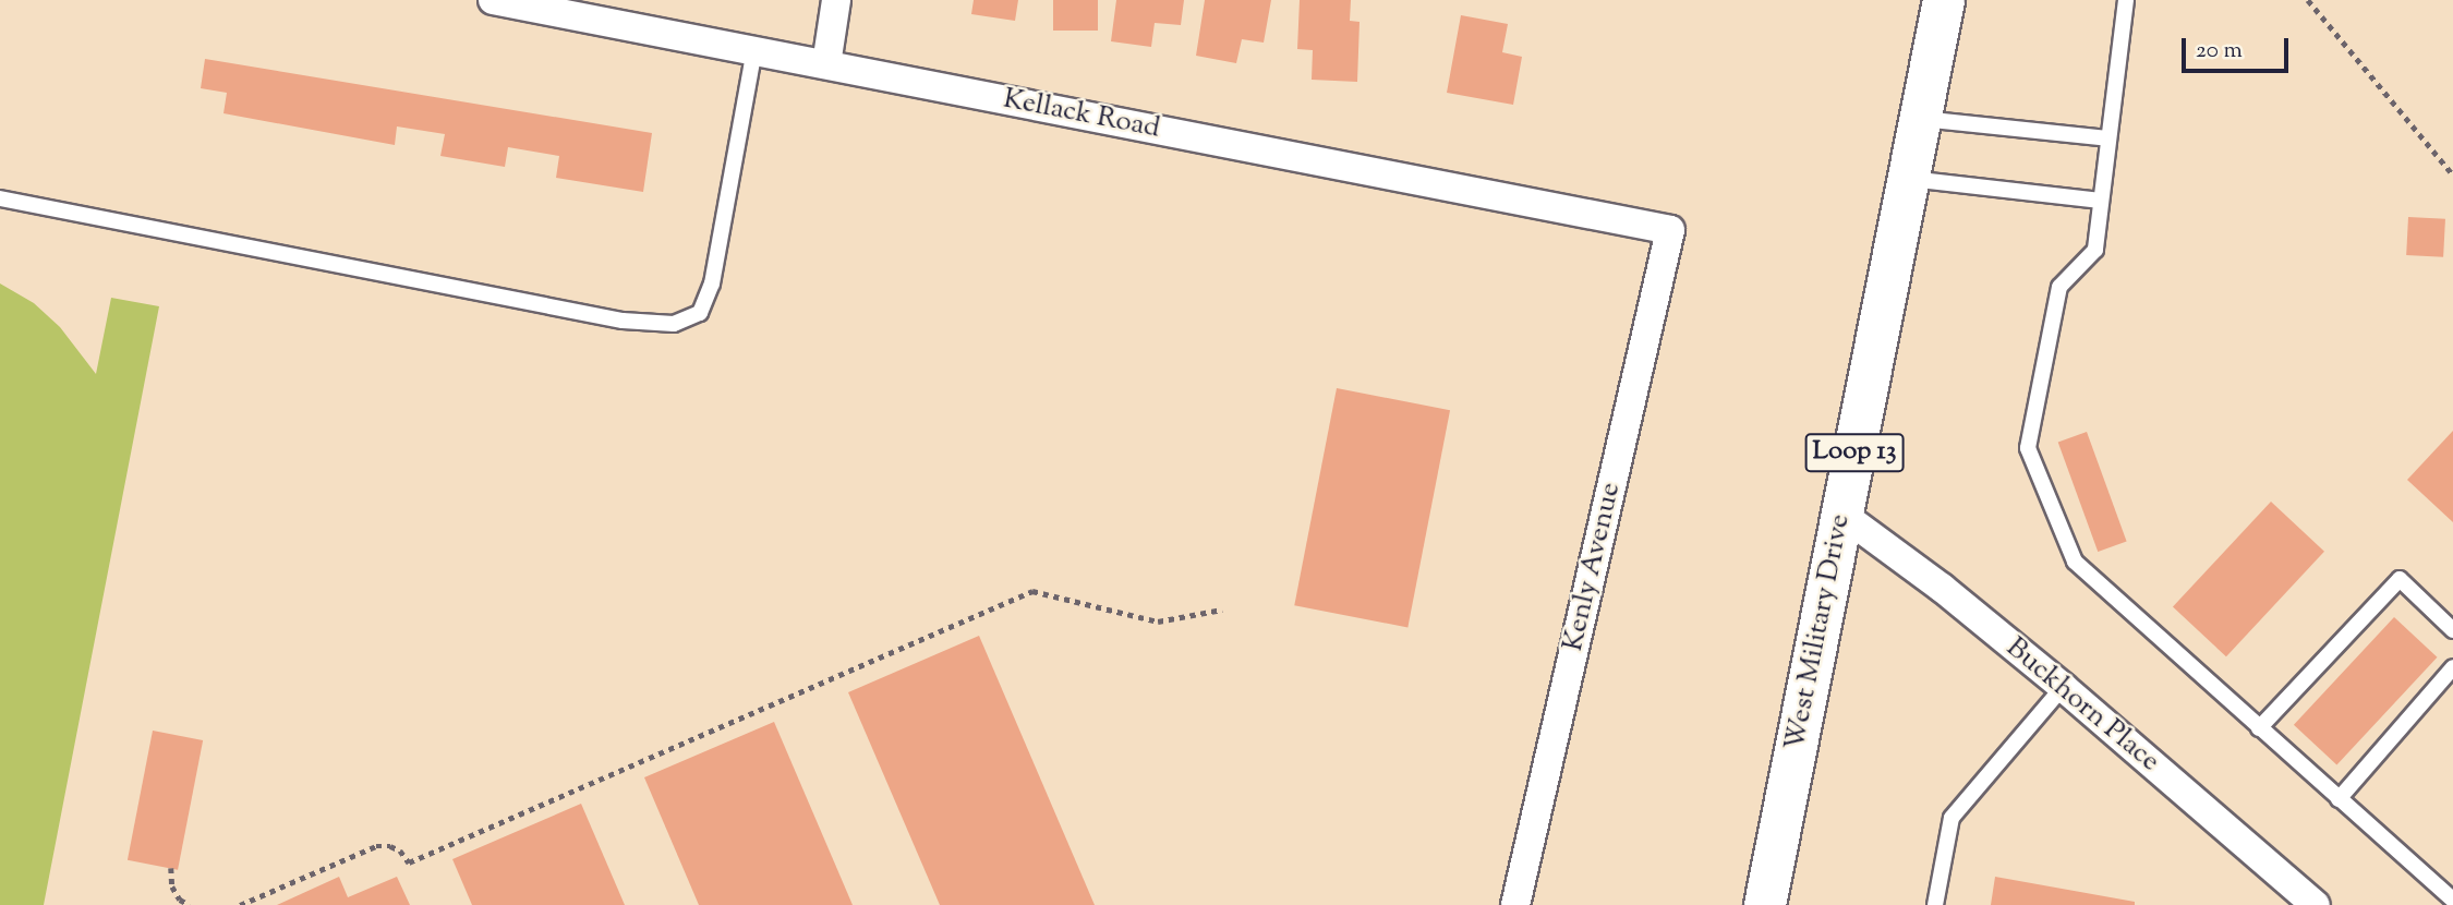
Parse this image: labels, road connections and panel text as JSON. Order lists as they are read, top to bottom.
{
  "streets": {
    "main road": ["Loop 13", "West Military Drive"],
    "street": ["Kellack Road", "Kenly Avenue", "Buckhorn Place"]
  },
  "crossings": [
    ["Kellack Road", "Kenly Avenue"],
    ["West Military Drive", "Buckhorn Place"]
  ],
  "scale_bar": "20 m"
}
